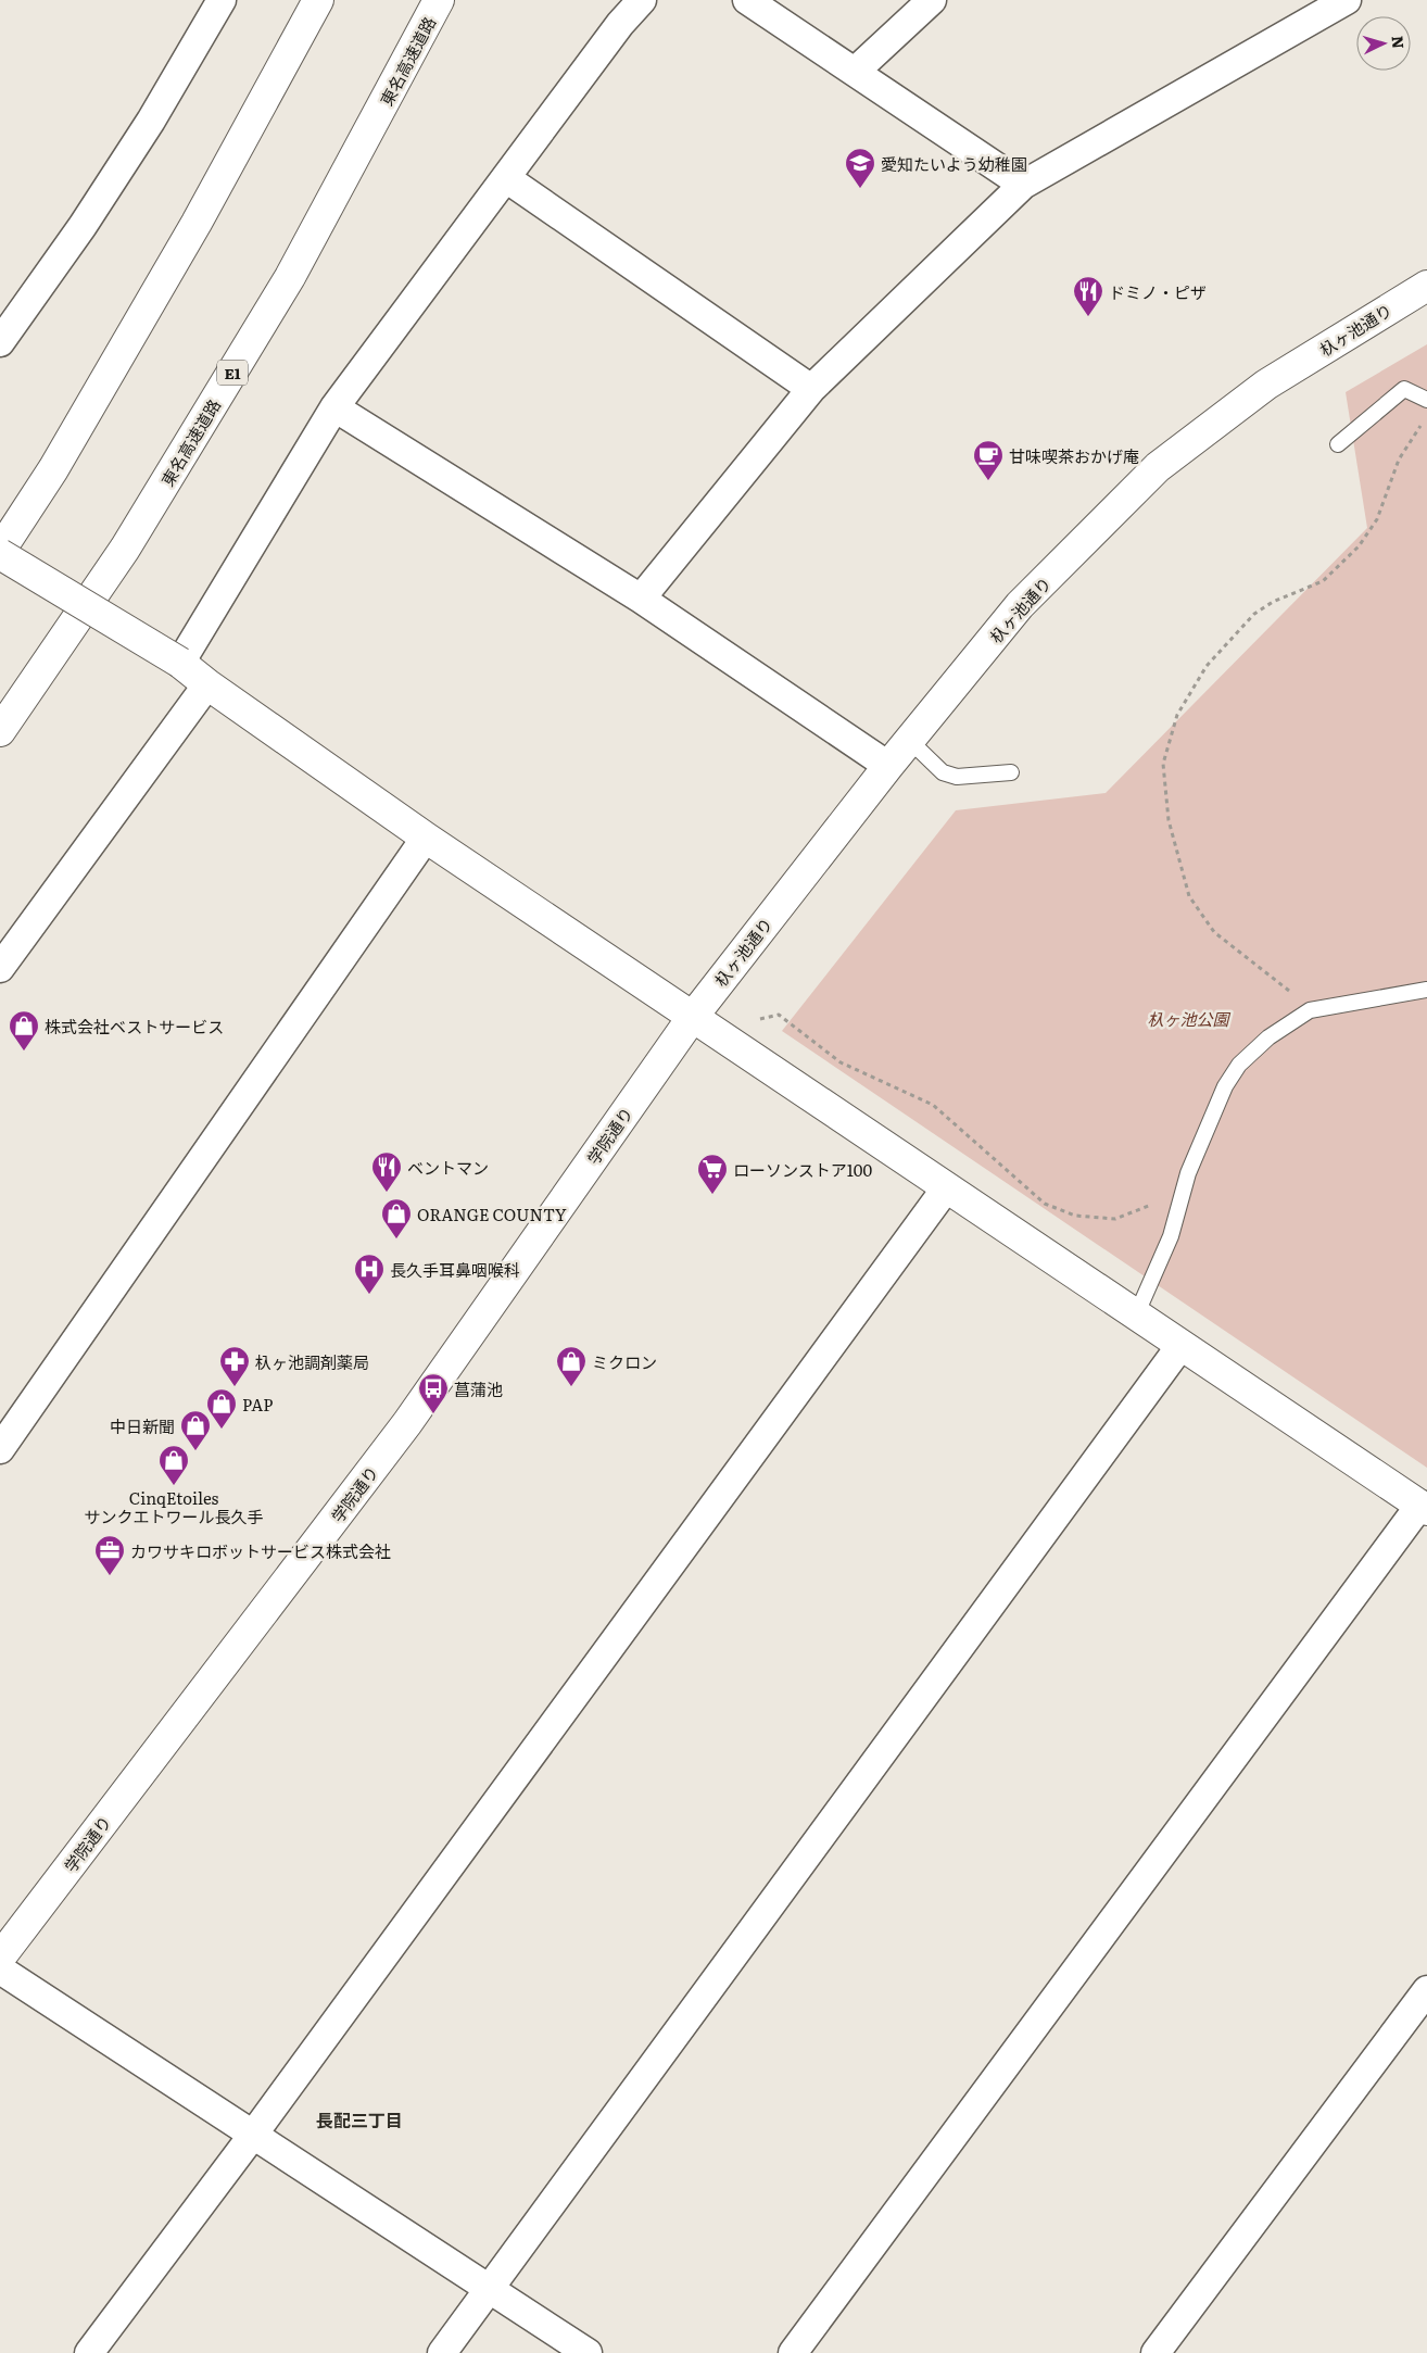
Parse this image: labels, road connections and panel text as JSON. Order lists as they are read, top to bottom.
{
  "streets": {
    "main road": [
      "東名高速道路",
      "杁ヶ池通り",
      "E1",
      "学院通り"
    ]
  },
  "crossings": [
    ["杁ヶ池通り", "学院通り"]
  ],
  "districts": ["長配三丁目"],
  "parks": ["杁ヶ池公園"],
  "places": {
    "school or university": ["愛知たいよう幼稚園"],
    "restaurant": ["ドミノ・ピザ", "ベントマン"],
    "cafe": ["甘味喫茶おかげ庵"],
    "shop": [
      "株式会社ベストサービス",
      "ORANGE COUNTY",
      "ミクロン",
      "PAP",
      "中日新聞",
      "CinqEtoiles サンクエトワール長久手"
    ],
    "supermarket": ["ローソンストア100"],
    "hospital": ["長久手耳鼻咽喉科"],
    "pharmacy": ["杁ヶ池調剤薬局"],
    "bus stop": ["菖蒲池"],
    "office": ["カワサキロボットサービス株式会社"]
  },
  "north": "right"
}
